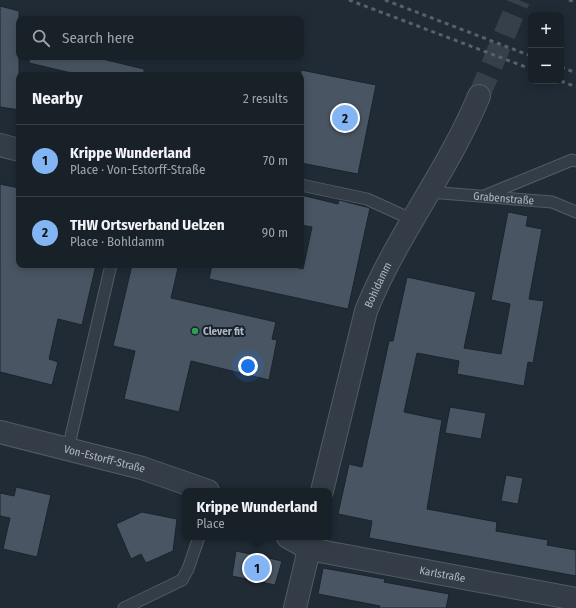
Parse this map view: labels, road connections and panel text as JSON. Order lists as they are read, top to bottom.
{
  "streets": {
    "street": ["Bohldamm", "Von-Estorff-Straße", "Karlstraße"],
    "lane": ["Grabenstraße"]
  },
  "crossings": [
    ["Grabenstraße", "Bohldamm"]
  ],
  "places": ["Clever fit"],
  "page": {
    "map_buttons": ["+", "−"],
    "search": "Search here",
    "heading": ["Nearby", "2 results"],
    "pins": ["2", "1"],
    "list": [
      {
        "mark": "1",
        "name": "Krippe Wunderland",
        "note": "Place · Von-Estorff-Straße",
        "value": "70 m"
      },
      {
        "mark": "2",
        "name": "THW Ortsverband Uelzen",
        "note": "Place · Bohldamm",
        "value": "90 m"
      }
    ],
    "popup": ["Krippe Wunderland", "Place"]
  }
}
